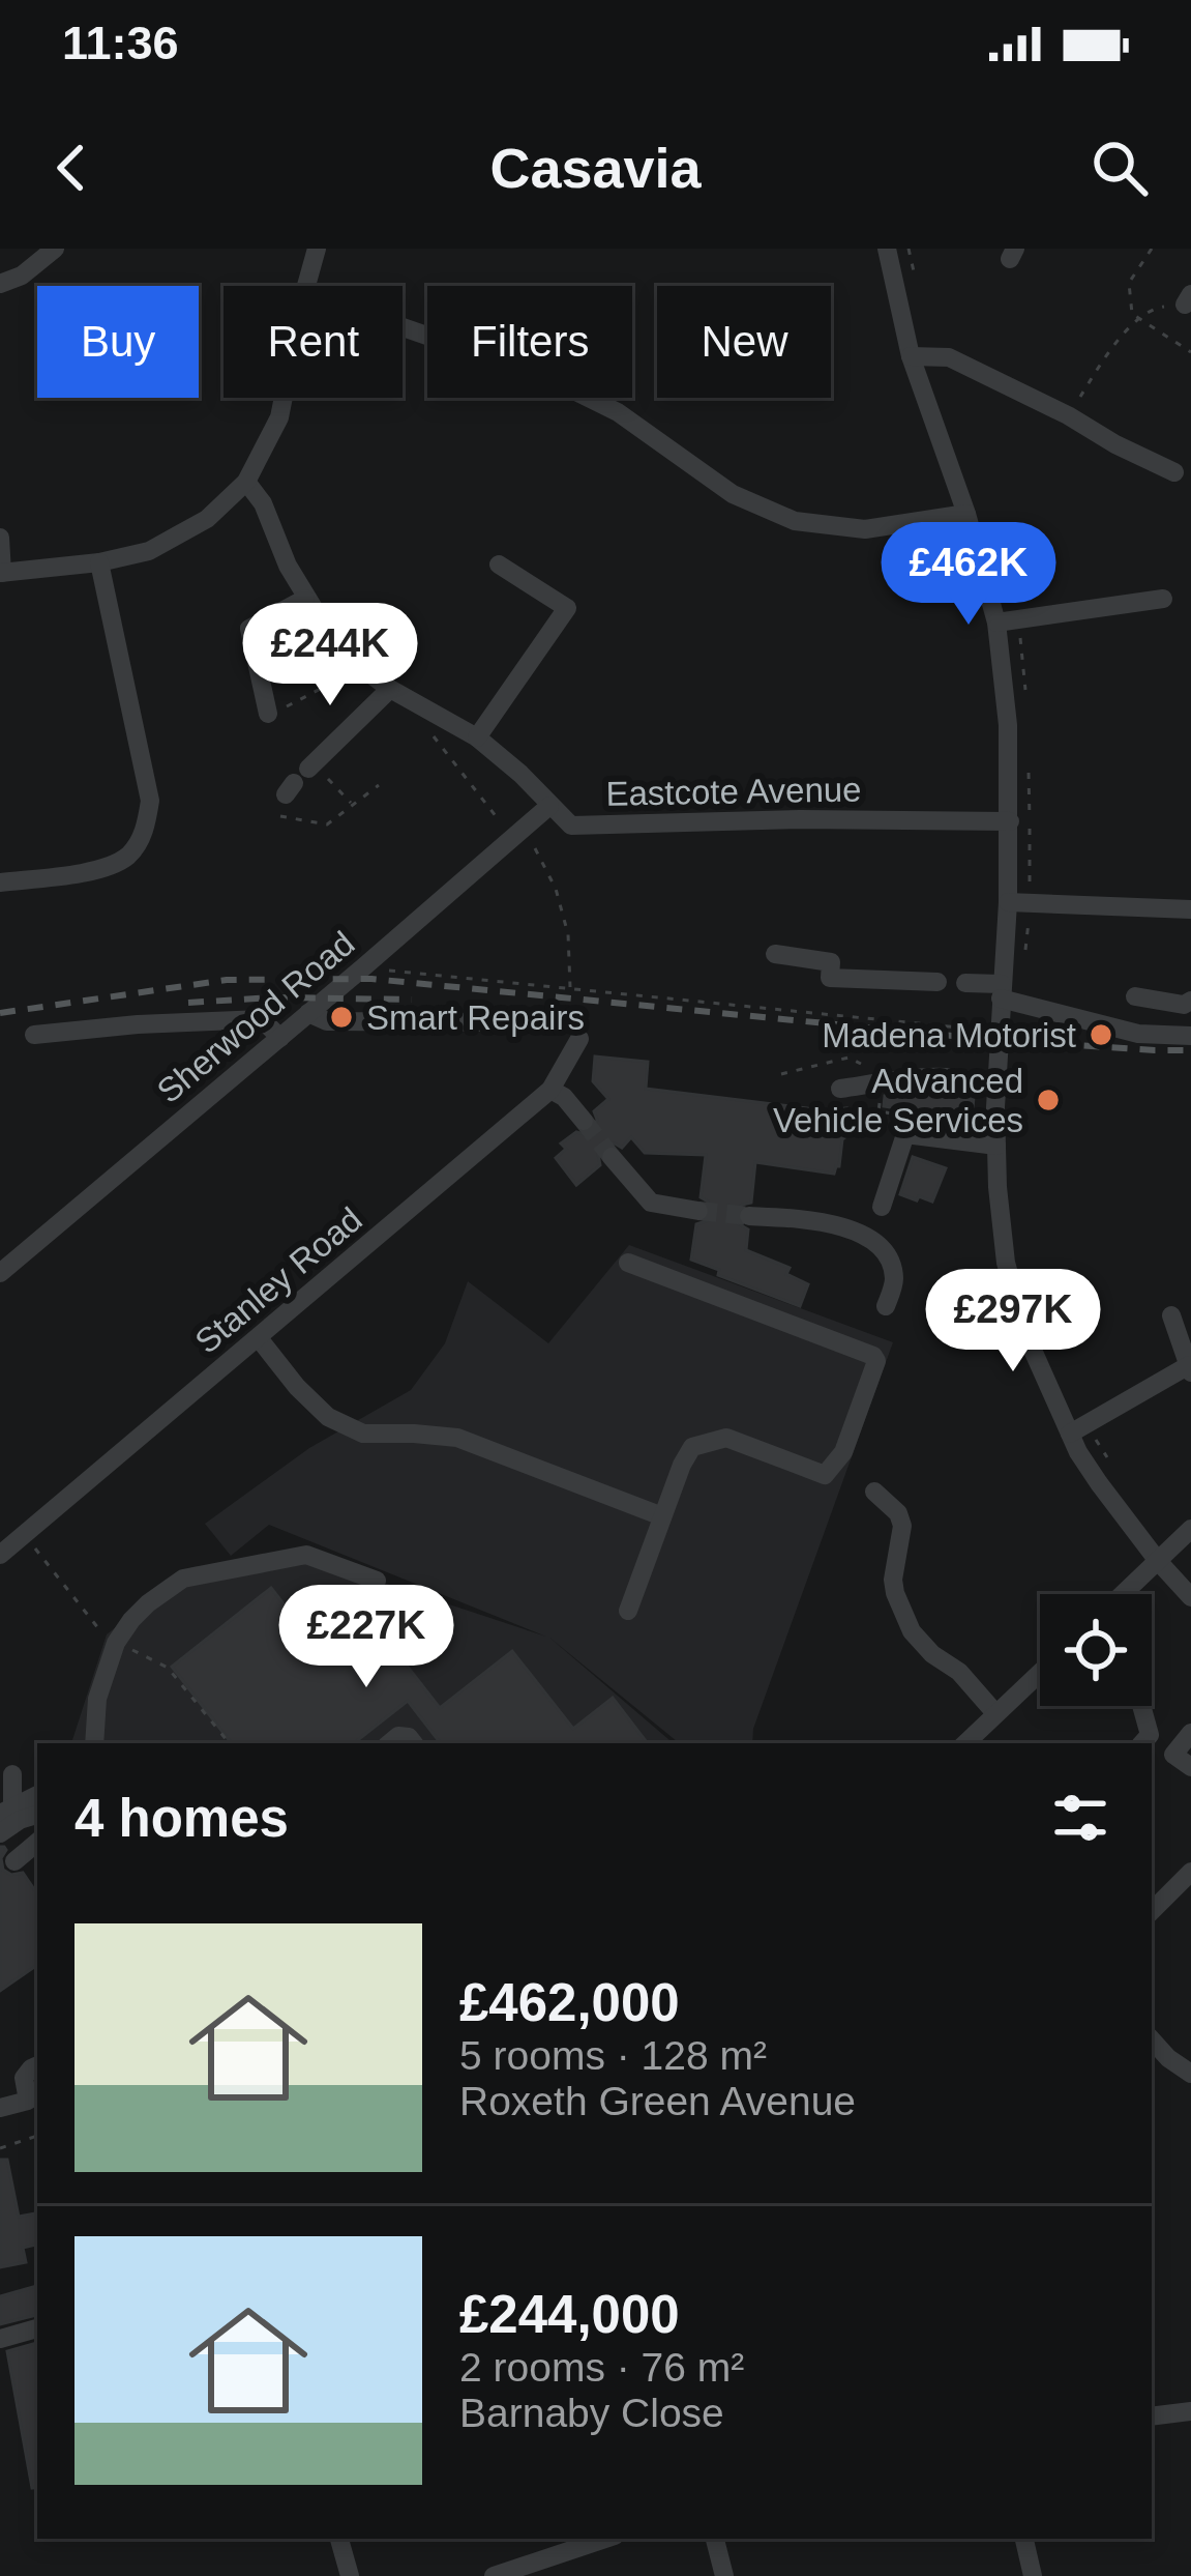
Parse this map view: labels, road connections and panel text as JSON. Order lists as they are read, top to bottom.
{
  "streets": {
    "street": ["Eastcote Avenue", "Sherwood Road", "Stanley Road"]
  },
  "crossings": [
    ["Eastcote Avenue", "Sherwood Road"]
  ],
  "places": ["Smart Repairs", "Madena Motorist", "Advanced Vehicle Services"],
  "page": {
    "status": "11:36",
    "header": "Casavia",
    "chip": [
      "Buy",
      "Rent",
      "Filters",
      "New"
    ],
    "price": [
      "£462K",
      "£244K",
      "£297K",
      "£227K"
    ],
    "heading": "4 homes",
    "list": [
      {
        "name": "£462,000",
        "note": "5 rooms · 128 m² · Roxeth Green Avenue"
      },
      {
        "name": "£244,000",
        "note": "2 rooms · 76 m² · Barnaby Close"
      }
    ]
  }
}
